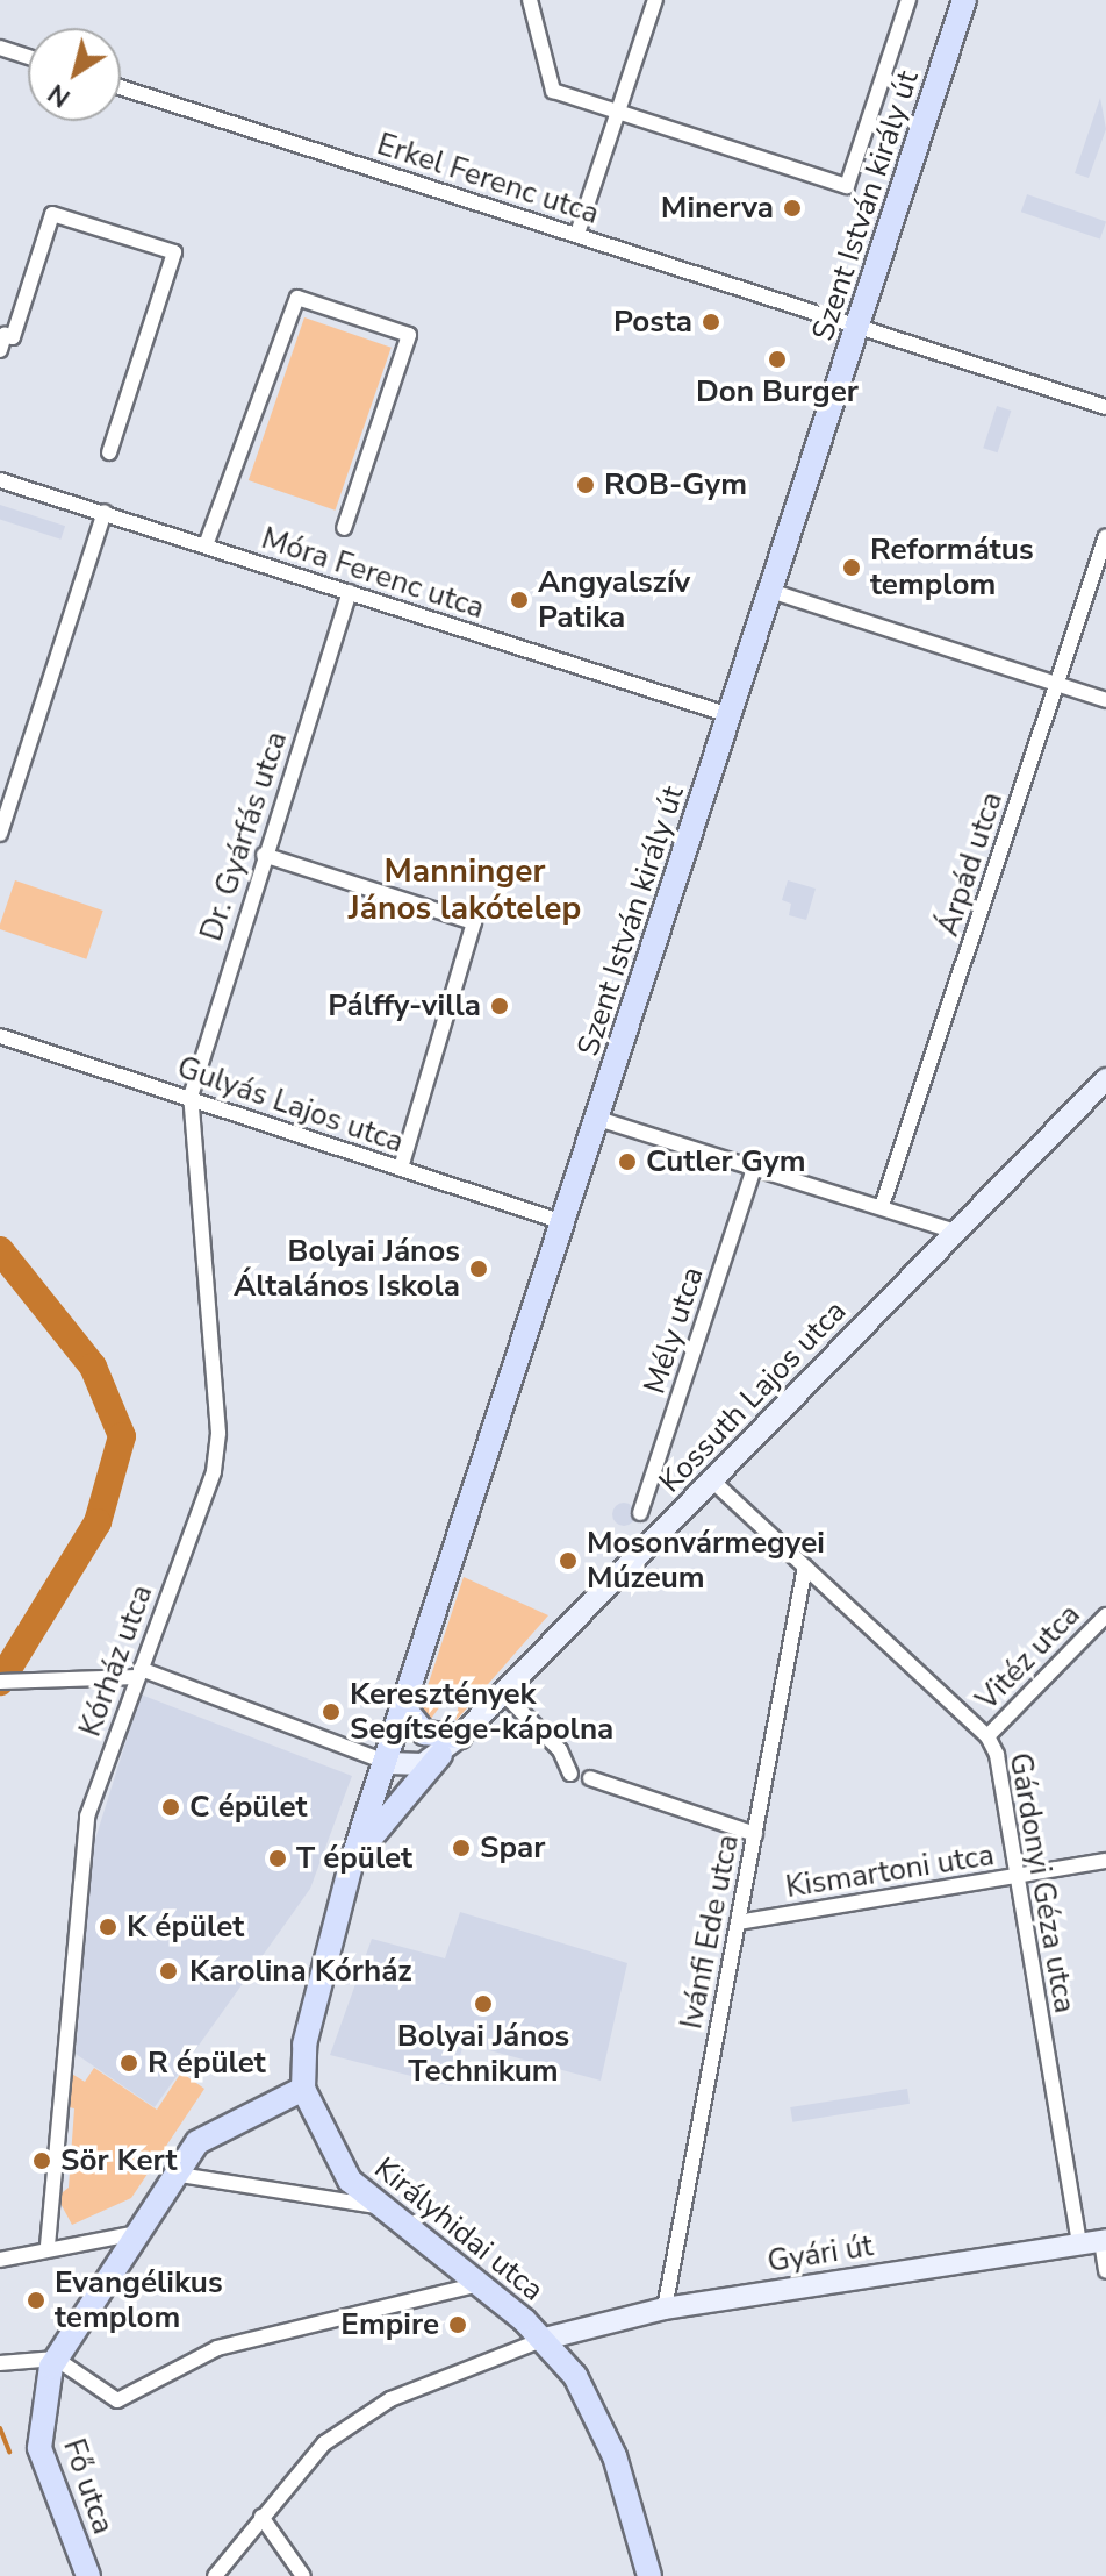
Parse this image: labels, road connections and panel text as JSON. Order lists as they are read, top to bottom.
{
  "streets": {
    "main road": [
      "Szent István király út",
      "Kossuth Lajos utca",
      "Királyhidai utca",
      "Gyári út",
      "Fő utca"
    ],
    "street": [
      "Erkel Ferenc utca",
      "Móra Ferenc utca",
      "Dr. Gyárfás utca",
      "Árpád utca",
      "Gulyás Lajos utca",
      "Mély utca",
      "Vitéz utca",
      "Kórház utca",
      "Kismartoni utca",
      "Gárdonyi Géza utca",
      "Ivánfi Ede utca"
    ]
  },
  "crossings": [
    ["Erkel Ferenc utca", "Szent István király út"],
    ["Szent István király út", "Móra Ferenc utca"],
    ["Szent István király út", "Gulyás Lajos utca"],
    ["Szent István király út", "Királyhidai utca"],
    ["Móra Ferenc utca", "Dr. Gyárfás utca"],
    ["Dr. Gyárfás utca", "Gulyás Lajos utca"],
    ["Dr. Gyárfás utca", "Kórház utca"],
    ["Gulyás Lajos utca", "Kórház utca"],
    ["Kossuth Lajos utca", "Gárdonyi Géza utca"],
    ["Vitéz utca", "Gárdonyi Géza utca"],
    ["Kismartoni utca", "Gárdonyi Géza utca"],
    ["Kismartoni utca", "Ivánfi Ede utca"],
    ["Gárdonyi Géza utca", "Ivánfi Ede utca"],
    ["Gárdonyi Géza utca", "Gyári út"],
    ["Ivánfi Ede utca", "Gyári út"],
    ["Királyhidai utca", "Gyári út"],
    ["Királyhidai utca", "Fő utca"]
  ],
  "districts": ["Manninger János lakótelep"],
  "places": [
    "Minerva",
    "Posta",
    "Don Burger",
    "ROB-Gym",
    "Református templom",
    "Angyalszív Patika",
    "Pálffy-villa",
    "Cutler Gym",
    "Bolyai János Általános Iskola",
    "Mosonvármegyei Múzeum",
    "Keresztények Segítsége-kápolna",
    "C épület",
    "Spar",
    "T épület",
    "K épület",
    "Karolina Kórház",
    "Bolyai János Technikum",
    "R épület",
    "Sör Kert",
    "Evangélikus templom",
    "Empire"
  ],
  "north": "bottom left"
}
